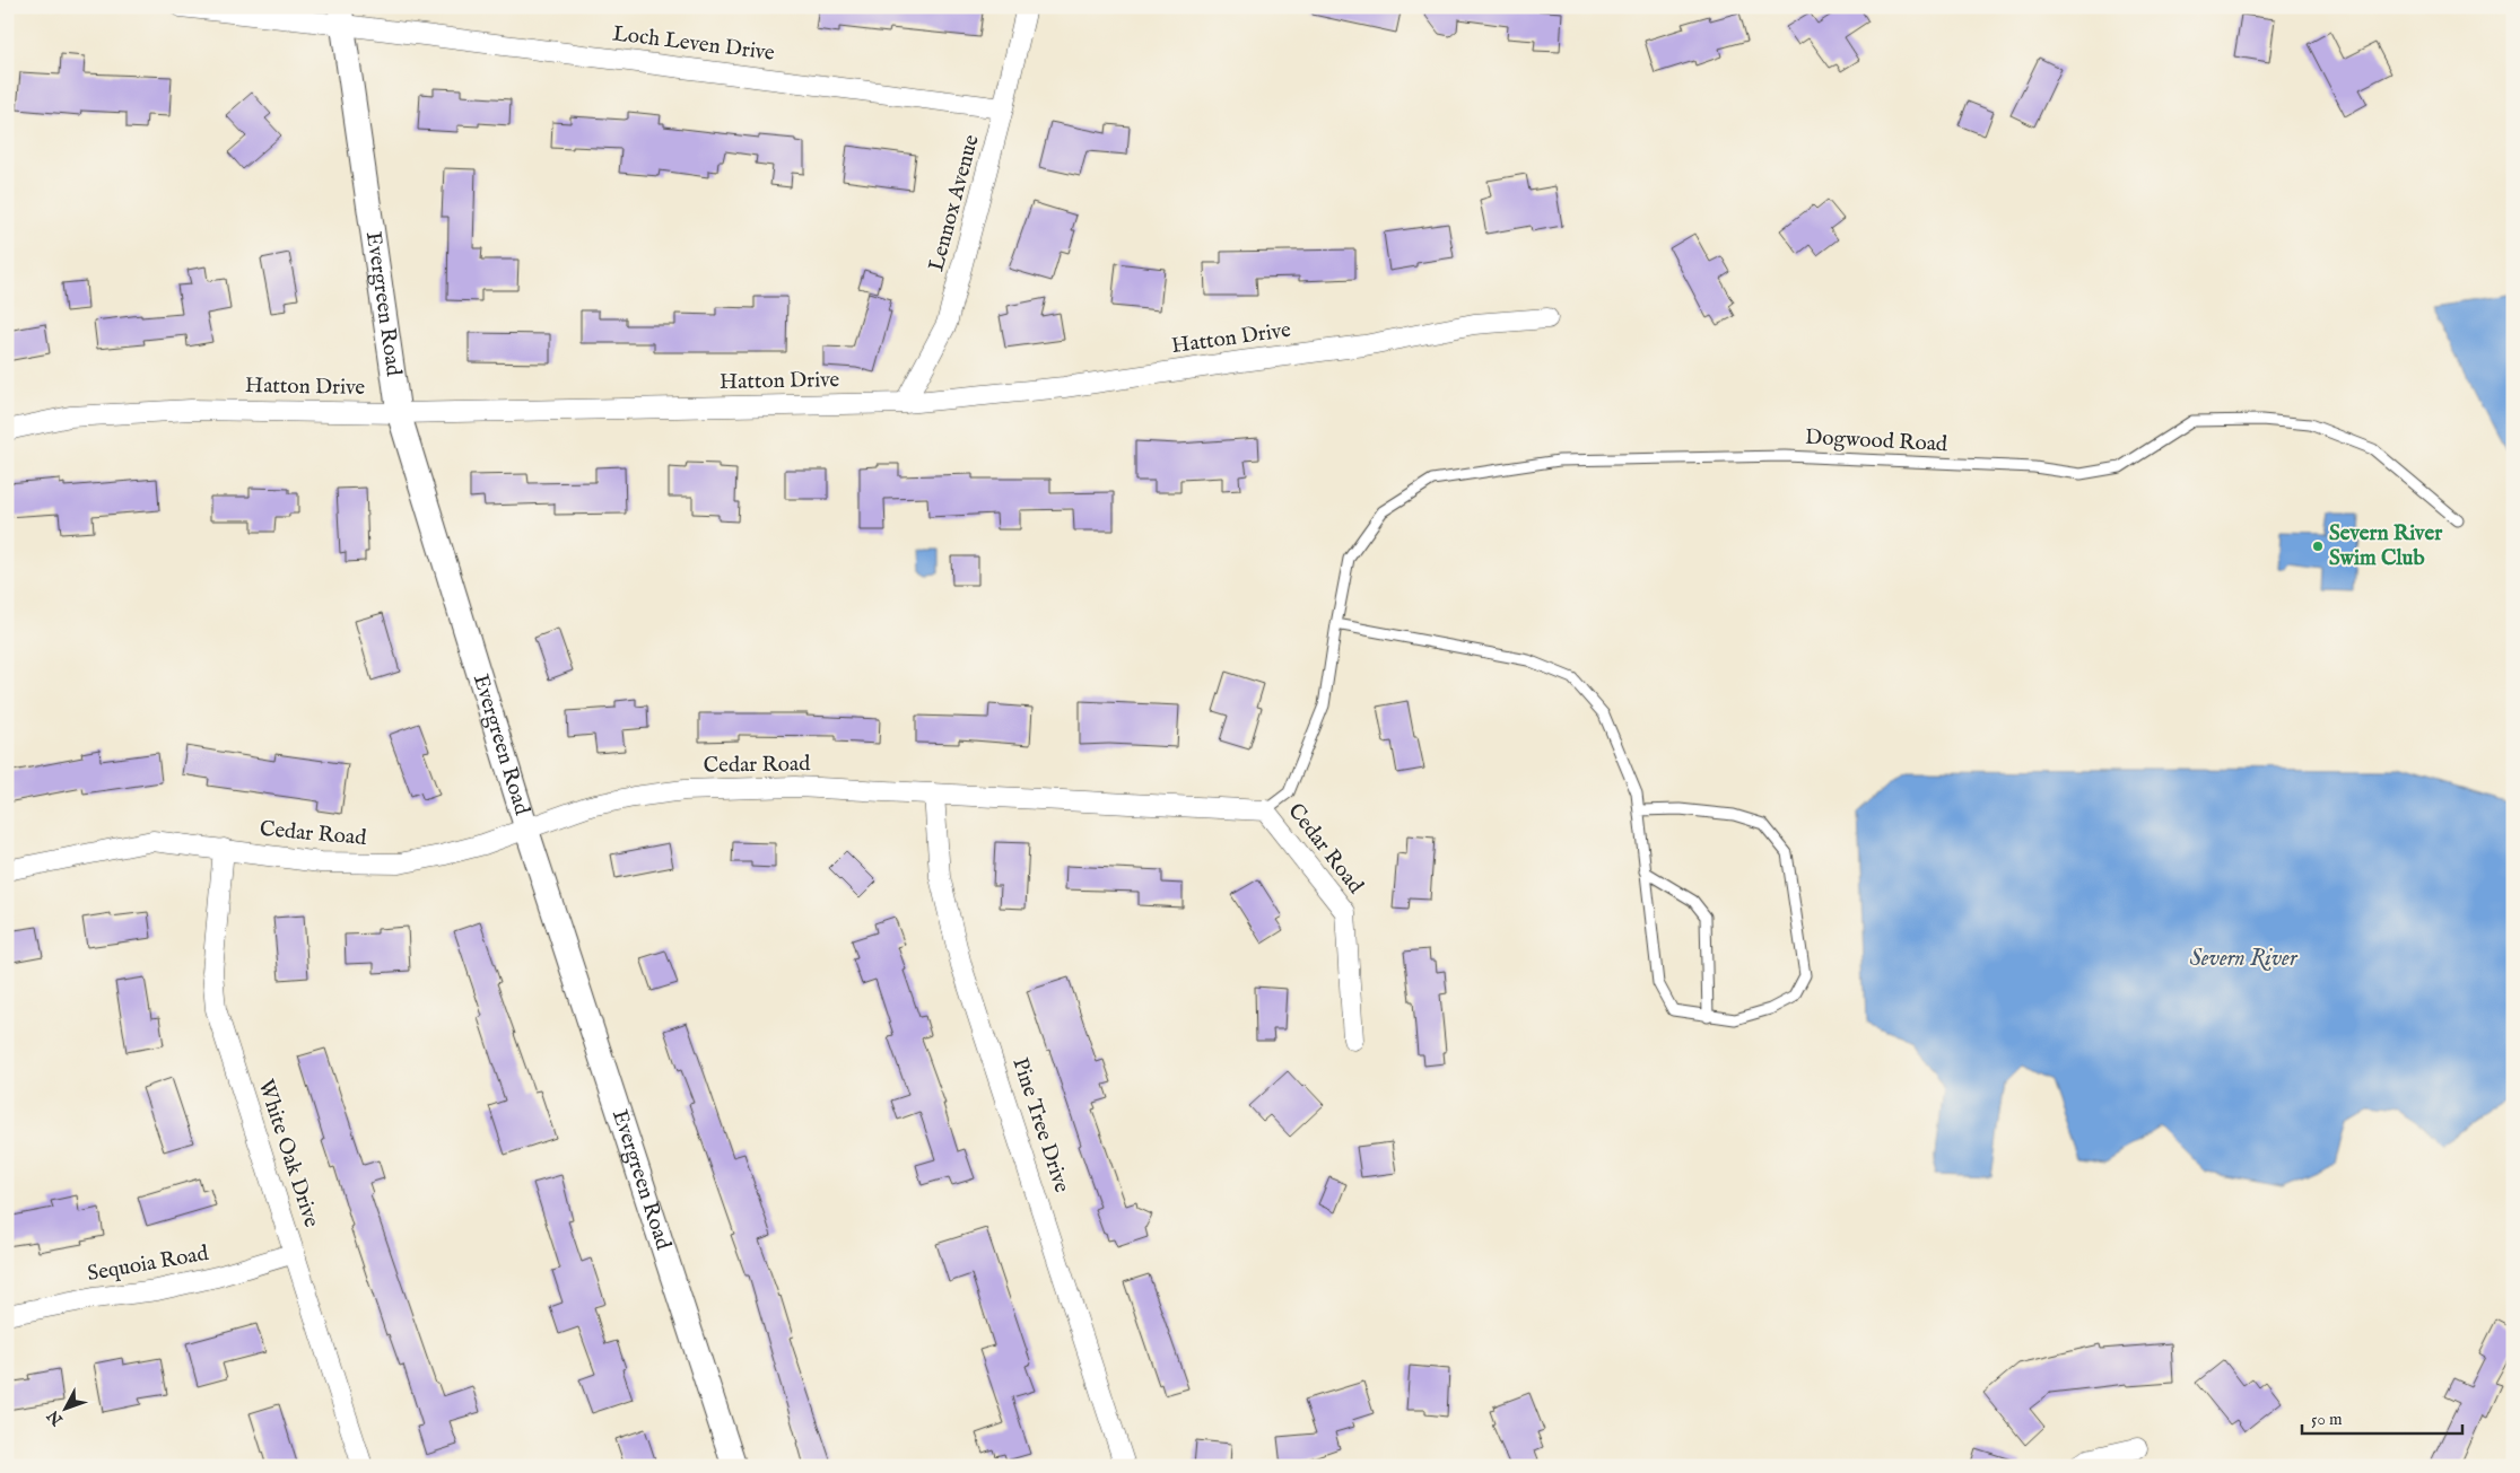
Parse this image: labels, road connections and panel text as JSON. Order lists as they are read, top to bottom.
{
  "streets": {
    "street": [
      "Loch Leven Drive",
      "Lennox Avenue",
      "Evergreen Road",
      "Hatton Drive",
      "Cedar Road",
      "Pine Tree Drive",
      "White Oak Drive",
      "Sequoia Road"
    ],
    "lane": ["Dogwood Road"]
  },
  "crossings": [
    ["Loch Leven Drive", "Lennox Avenue"],
    ["Loch Leven Drive", "Evergreen Road"],
    ["Lennox Avenue", "Hatton Drive"],
    ["Evergreen Road", "Hatton Drive"],
    ["Evergreen Road", "Cedar Road"],
    ["Dogwood Road", "Cedar Road"],
    ["Cedar Road", "Pine Tree Drive"],
    ["Cedar Road", "White Oak Drive"],
    ["White Oak Drive", "Sequoia Road"]
  ],
  "water": ["Severn River"],
  "places": ["Severn River Swim Club"],
  "scale_bar": "50 m",
  "north": "bottom left"
}
